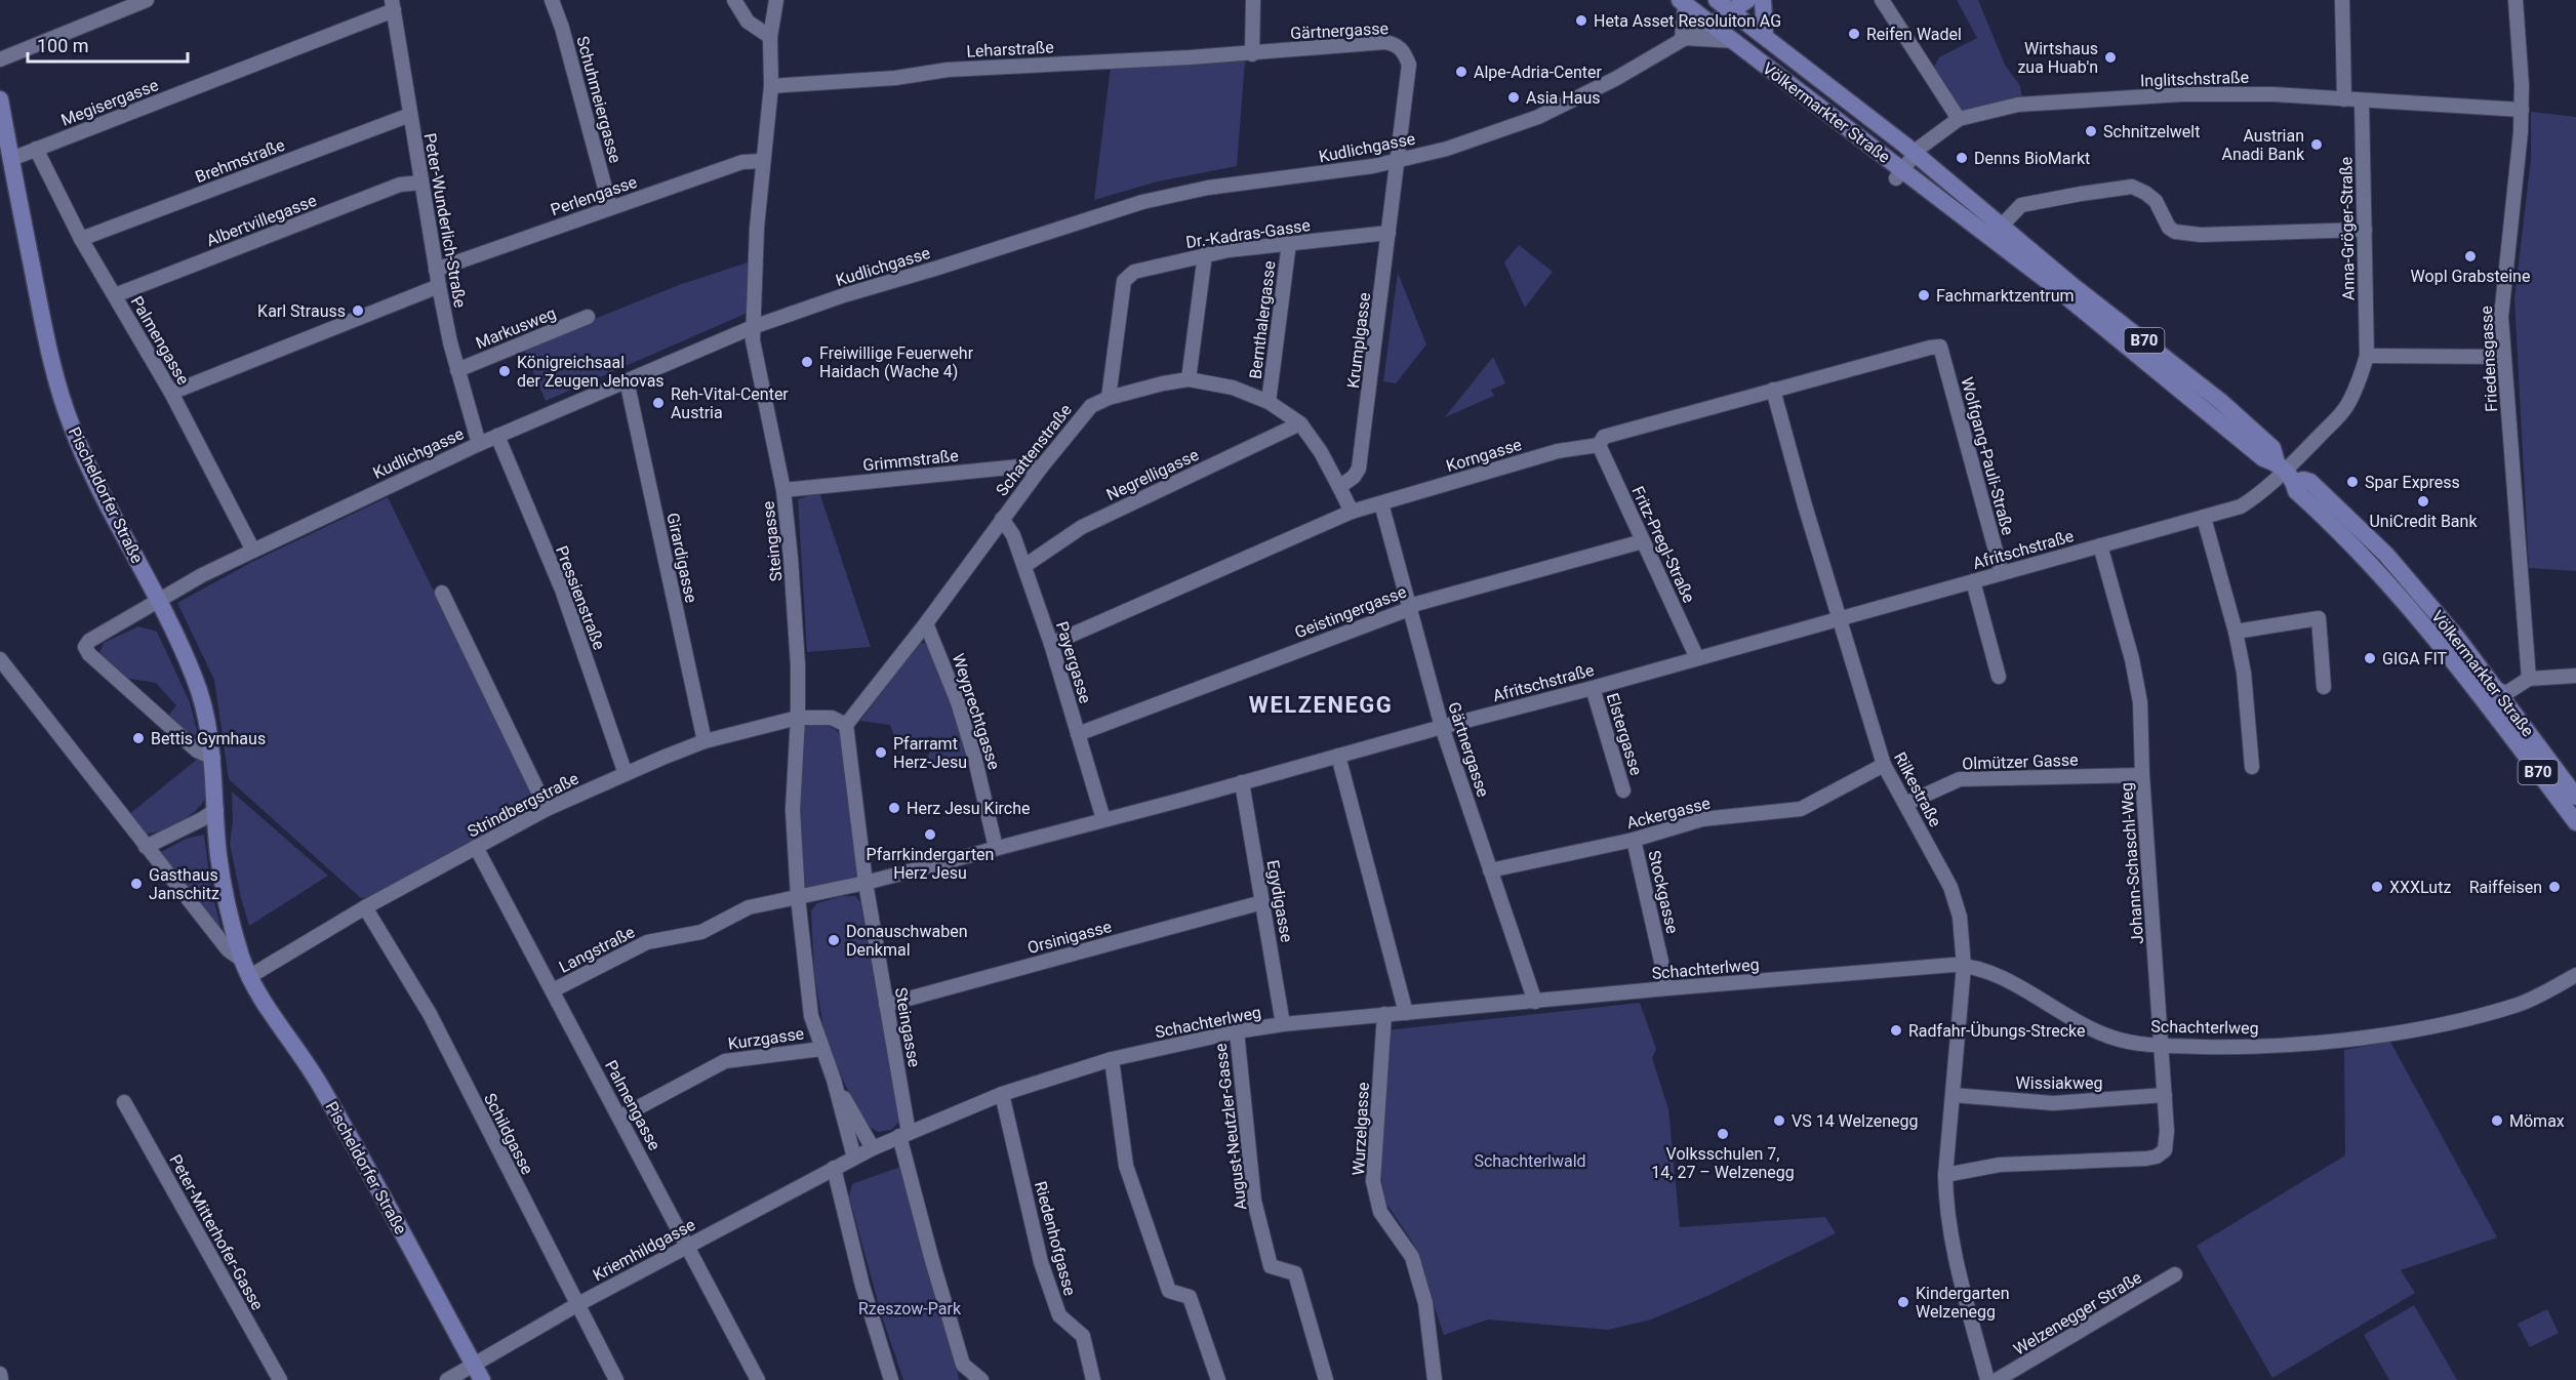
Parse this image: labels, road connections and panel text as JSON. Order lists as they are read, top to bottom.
{
  "streets": {
    "main road": ["Völkermarkter Straße", "B70", "Pischeldorfer Straße"],
    "street": [
      "Gärtnergasse",
      "Leharstraße",
      "Inglitschstraße",
      "Schuhmeiergasse",
      "Megisergasse",
      "Kudlichgasse",
      "Brehmstraße",
      "Perlengasse",
      "Albertvillegasse",
      "Peter-Wunderlich-Straße",
      "Anna-Gröger-Straße",
      "Dr.-Kadras-Gasse",
      "Bernthalergasse",
      "Markusweg",
      "Palmengasse",
      "Krumplgasse",
      "Friedensgasse",
      "Schattenstraße",
      "Korngasse",
      "Wolfgang-Pauli-Straße",
      "Grimmstraße",
      "Negrelligasse",
      "Steingasse",
      "Fritz-Pregl-Straße",
      "Afritschstraße",
      "Girardigasse",
      "Pressienstraße",
      "Geistingergasse",
      "Payergasse",
      "Weyprechtgasse",
      "Elstergasse",
      "Olmützer Gasse",
      "Rilkestraße",
      "Strindbergstraße",
      "Ackergasse",
      "Johann-Schaschl-Weg",
      "Stockgasse",
      "Egydigasse",
      "Orsinigasse",
      "Langstraße",
      "Schachterlweg",
      "Kurzgasse",
      "Wissiakweg",
      "August-Neutzler-Gasse",
      "Wurzelgasse",
      "Schildgasse",
      "Peter-Mitterhofer-Gasse",
      "Riedenhofgasse",
      "Kriemhildgasse",
      "Welzenegger Straße"
    ]
  },
  "crossings": [
    ["Gärtnergasse", "Leharstraße"],
    ["Gärtnergasse", "Kudlichgasse"],
    ["Gärtnergasse", "Krumplgasse"],
    ["Gärtnergasse", "Korngasse"],
    ["Gärtnergasse", "Afritschstraße"],
    ["Gärtnergasse", "Geistingergasse"],
    ["Gärtnergasse", "Ackergasse"],
    ["Gärtnergasse", "Schachterlweg"],
    ["Leharstraße", "Steingasse"],
    ["Inglitschstraße", "Völkermarkter Straße"],
    ["Inglitschstraße", "Anna-Gröger-Straße"],
    ["Inglitschstraße", "Friedensgasse"],
    ["Schuhmeiergasse", "Perlengasse"],
    ["Megisergasse", "Peter-Wunderlich-Straße"],
    ["Megisergasse", "Palmengasse"],
    ["Megisergasse", "Pischeldorfer Straße"],
    ["Völkermarkter Straße", "Kudlichgasse"],
    ["Völkermarkter Straße", "Anna-Gröger-Straße"],
    ["Völkermarkter Straße", "Afritschstraße"],
    ["Kudlichgasse", "Peter-Wunderlich-Straße"],
    ["Kudlichgasse", "Palmengasse"],
    ["Kudlichgasse", "Krumplgasse"],
    ["Kudlichgasse", "Pischeldorfer Straße"],
    ["Kudlichgasse", "Steingasse"],
    ["Kudlichgasse", "Girardigasse"],
    ["Kudlichgasse", "Pressienstraße"],
    ["Brehmstraße", "Peter-Wunderlich-Straße"],
    ["Brehmstraße", "Palmengasse"],
    ["Perlengasse", "Peter-Wunderlich-Straße"],
    ["Perlengasse", "Steingasse"],
    ["Albertvillegasse", "Peter-Wunderlich-Straße"],
    ["Albertvillegasse", "Palmengasse"],
    ["Peter-Wunderlich-Straße", "Markusweg"],
    ["Anna-Gröger-Straße", "Afritschstraße"],
    ["Dr.-Kadras-Gasse", "Bernthalergasse"],
    ["Dr.-Kadras-Gasse", "Krumplgasse"],
    ["Dr.-Kadras-Gasse", "Schattenstraße"],
    ["Bernthalergasse", "Schattenstraße"],
    ["Palmengasse", "Strindbergstraße"],
    ["Palmengasse", "Langstraße"],
    ["Palmengasse", "Kurzgasse"],
    ["Palmengasse", "Kriemhildgasse"],
    ["Krumplgasse", "Schattenstraße"],
    ["Schattenstraße", "Grimmstraße"],
    ["Schattenstraße", "Negrelligasse"],
    ["Schattenstraße", "Steingasse"],
    ["Schattenstraße", "Payergasse"],
    ["Schattenstraße", "Weyprechtgasse"],
    ["Schattenstraße", "Strindbergstraße"],
    ["Korngasse", "Wolfgang-Pauli-Straße"],
    ["Korngasse", "Fritz-Pregl-Straße"],
    ["Korngasse", "Payergasse"],
    ["Korngasse", "Rilkestraße"],
    ["Wolfgang-Pauli-Straße", "Afritschstraße"],
    ["Grimmstraße", "Steingasse"],
    ["Negrelligasse", "Payergasse"],
    ["Pischeldorfer Straße", "Strindbergstraße"],
    ["Pischeldorfer Straße", "Kriemhildgasse"],
    ["Steingasse", "Afritschstraße"],
    ["Steingasse", "Strindbergstraße"],
    ["Steingasse", "Orsinigasse"],
    ["Steingasse", "Langstraße"],
    ["Steingasse", "Schachterlweg"],
    ["Steingasse", "Kurzgasse"],
    ["Fritz-Pregl-Straße", "Afritschstraße"],
    ["Fritz-Pregl-Straße", "Geistingergasse"],
    ["Afritschstraße", "Payergasse"],
    ["Afritschstraße", "Weyprechtgasse"],
    ["Afritschstraße", "Elstergasse"],
    ["Afritschstraße", "Rilkestraße"],
    ["Afritschstraße", "Johann-Schaschl-Weg"],
    ["Afritschstraße", "Egydigasse"],
    ["Afritschstraße", "Langstraße"],
    ["Girardigasse", "Strindbergstraße"],
    ["Pressienstraße", "Strindbergstraße"],
    ["Geistingergasse", "Payergasse"],
    ["Olmützer Gasse", "Rilkestraße"],
    ["Olmützer Gasse", "Johann-Schaschl-Weg"],
    ["Rilkestraße", "Ackergasse"],
    ["Rilkestraße", "Johann-Schaschl-Weg"],
    ["Rilkestraße", "Schachterlweg"],
    ["Rilkestraße", "Wissiakweg"],
    ["Strindbergstraße", "Schildgasse"],
    ["Ackergasse", "Stockgasse"],
    ["Johann-Schaschl-Weg", "Schachterlweg"],
    ["Johann-Schaschl-Weg", "Wissiakweg"],
    ["Stockgasse", "Schachterlweg"],
    ["Egydigasse", "Orsinigasse"],
    ["Egydigasse", "Schachterlweg"],
    ["Schachterlweg", "August-Neutzler-Gasse"],
    ["Schachterlweg", "Wurzelgasse"],
    ["Schachterlweg", "Riedenhofgasse"],
    ["Schachterlweg", "Kriemhildgasse"],
    ["Schildgasse", "Kriemhildgasse"]
  ],
  "districts": ["WELZENEGG"],
  "parks": ["Schachterlwald", "Rzeszow-Park"],
  "places": [
    "Heta Asset Resoluiton AG",
    "Reifen Wadel",
    "Wirtshaus zua Huab'n",
    "Alpe-Adria-Center",
    "Asia Haus",
    "Schnitzelwelt",
    "Austrian Anadi Bank",
    "Denns BioMarkt",
    "Wopl Grabsteine",
    "Fachmarktzentrum",
    "Karl Strauss",
    "Freiwillige Feuerwehr Haidach (Wache 4)",
    "Königreichsaal der Zeugen Jehovas",
    "Reh-Vital-Center Austria",
    "Spar Express",
    "UniCredit Bank",
    "GIGA FIT",
    "Bettis Gymhaus",
    "Pfarramt Herz-Jesu",
    "Herz Jesu Kirche",
    "Pfarrkindergarten Herz Jesu",
    "Gasthaus Janschitz",
    "XXXLutz",
    "Raiffeisen",
    "Donauschwaben Denkmal",
    "Radfahr-Übungs-Strecke",
    "VS 14 Welzenegg",
    "Mömax",
    "Volksschulen 7, 14, 27 – Welzenegg",
    "Kindergarten Welzenegg"
  ],
  "scale_bar": "100 m"
}
